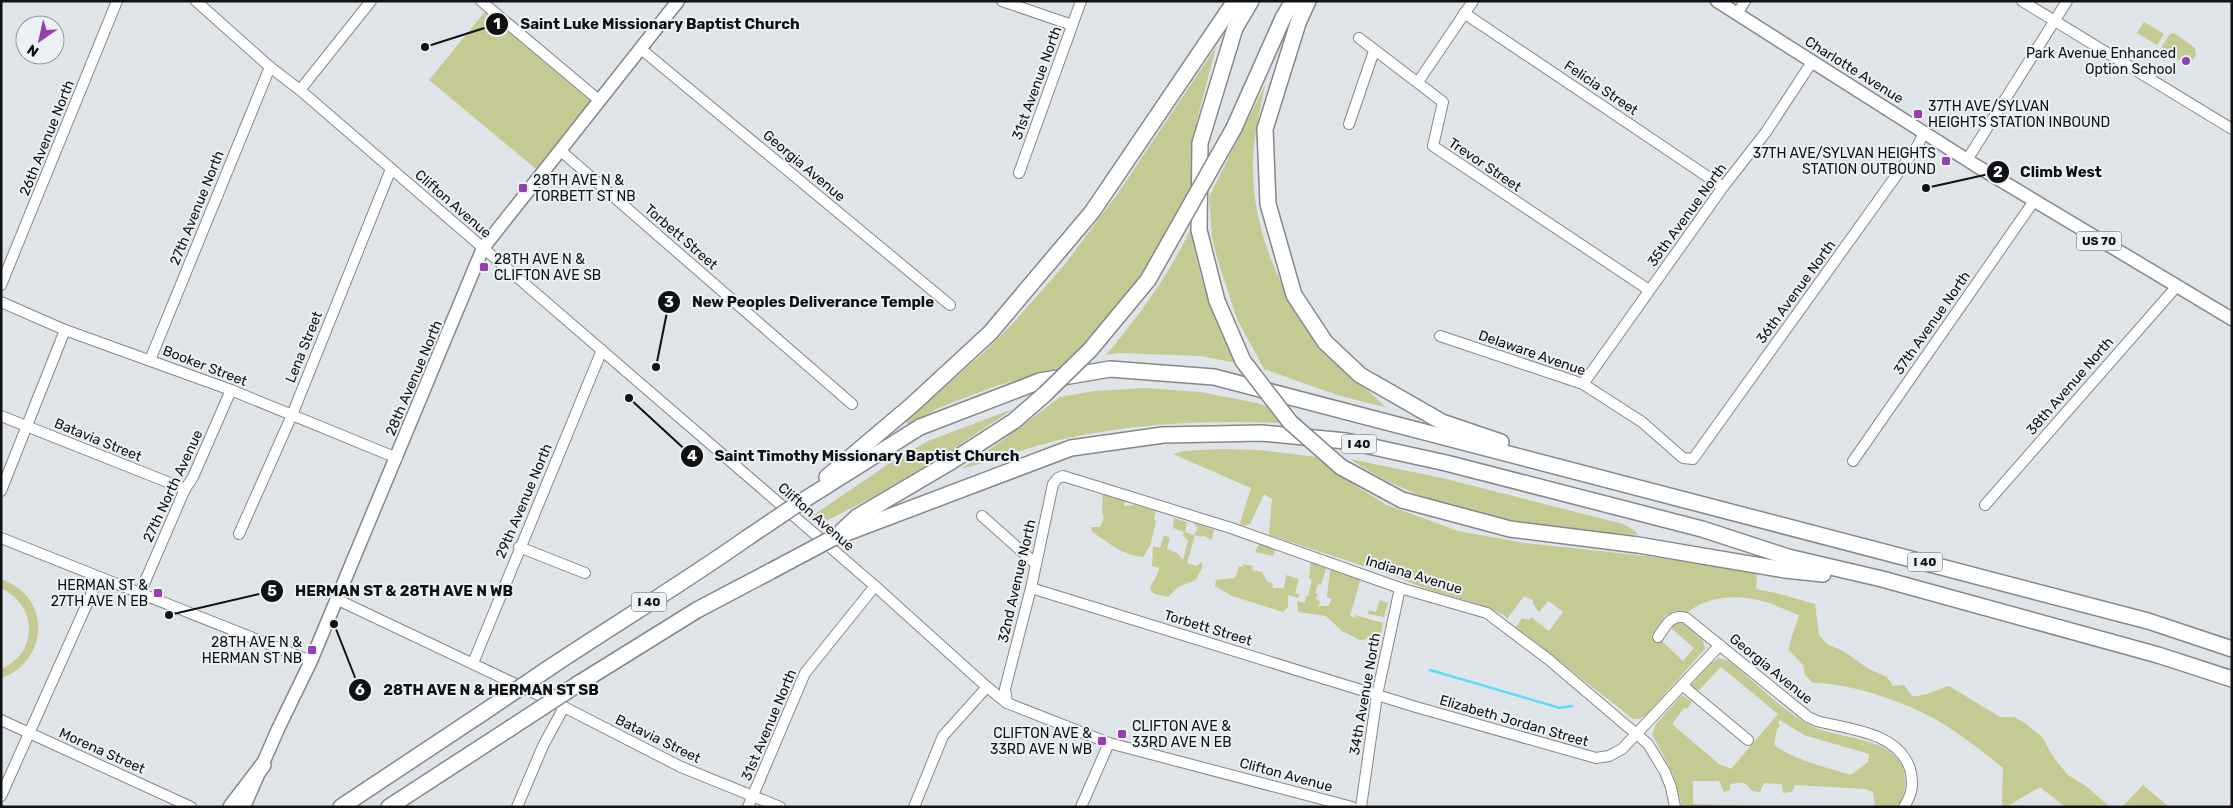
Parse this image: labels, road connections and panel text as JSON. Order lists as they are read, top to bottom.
{
  "streets": {
    "highway": ["I 40"],
    "main road": ["Charlotte Avenue", "US 70", "28th Avenue North"],
    "street": [
      "31st Avenue North",
      "Felicia Street",
      "26th Avenue North",
      "Trevor Street",
      "Georgia Avenue",
      "Clifton Avenue",
      "27th Avenue North",
      "35th Avenue North",
      "Torbett Street",
      "36th Avenue North",
      "37th Avenue North",
      "Lena Street",
      "Delaware Avenue",
      "Booker Street",
      "38th Avenue North",
      "Batavia Street",
      "27th North Avenue",
      "29th Avenue North",
      "Indiana Avenue",
      "32nd Avenue North",
      "34th Avenue North",
      "Elizabeth Jordan Street",
      "Morena Street"
    ]
  },
  "crossings": [
    ["Charlotte Avenue", "35th Avenue North"],
    ["Charlotte Avenue", "36th Avenue North"],
    ["Charlotte Avenue", "37th Avenue North"],
    ["Charlotte Avenue", "38th Avenue North"],
    ["31st Avenue North", "Clifton Avenue"],
    ["31st Avenue North", "Batavia Street"],
    ["Felicia Street", "35th Avenue North"],
    ["Trevor Street", "35th Avenue North"],
    ["Georgia Avenue", "28th Avenue North"],
    ["Clifton Avenue", "27th Avenue North"],
    ["Clifton Avenue", "Lena Street"],
    ["Clifton Avenue", "28th Avenue North"],
    ["Clifton Avenue", "29th Avenue North"],
    ["Clifton Avenue", "32nd Avenue North"],
    ["27th Avenue North", "Booker Street"],
    ["35th Avenue North", "Delaware Avenue"],
    ["Torbett Street", "28th Avenue North"],
    ["Torbett Street", "32nd Avenue North"],
    ["Torbett Street", "34th Avenue North"],
    ["Torbett Street", "Elizabeth Jordan Street"],
    ["36th Avenue North", "Delaware Avenue"],
    ["Lena Street", "Booker Street"],
    ["Booker Street", "28th Avenue North"],
    ["Booker Street", "27th North Avenue"],
    ["28th Avenue North", "Batavia Street"],
    ["Batavia Street", "27th North Avenue"],
    ["Batavia Street", "29th Avenue North"],
    ["Indiana Avenue", "32nd Avenue North"],
    ["Indiana Avenue", "34th Avenue North"],
    ["Indiana Avenue", "Elizabeth Jordan Street"],
    ["34th Avenue North", "Elizabeth Jordan Street"]
  ],
  "places": {
    "other": [
      "Saint Luke Missionary Baptist Church",
      "Park Avenue Enhanced Option School",
      "Climb West",
      "New Peoples Deliverance Temple",
      "Saint Timothy Missionary Baptist Church",
      "HERMAN ST & 28TH AVE N WB",
      "28TH AVE N & HERMAN ST SB"
    ],
    "transit": [
      "37TH AVE/SYLVAN HEIGHTS STATION INBOUND",
      "37TH AVE/SYLVAN HEIGHTS STATION OUTBOUND",
      "28TH AVE N & TORBETT ST NB",
      "28TH AVE N & CLIFTON AVE SB",
      "HERMAN ST & 27TH AVE N EB",
      "28TH AVE N & HERMAN ST NB",
      "CLIFTON AVE & 33RD AVE N EB",
      "CLIFTON AVE & 33RD AVE N WB"
    ]
  },
  "north": "bottom left"
}
